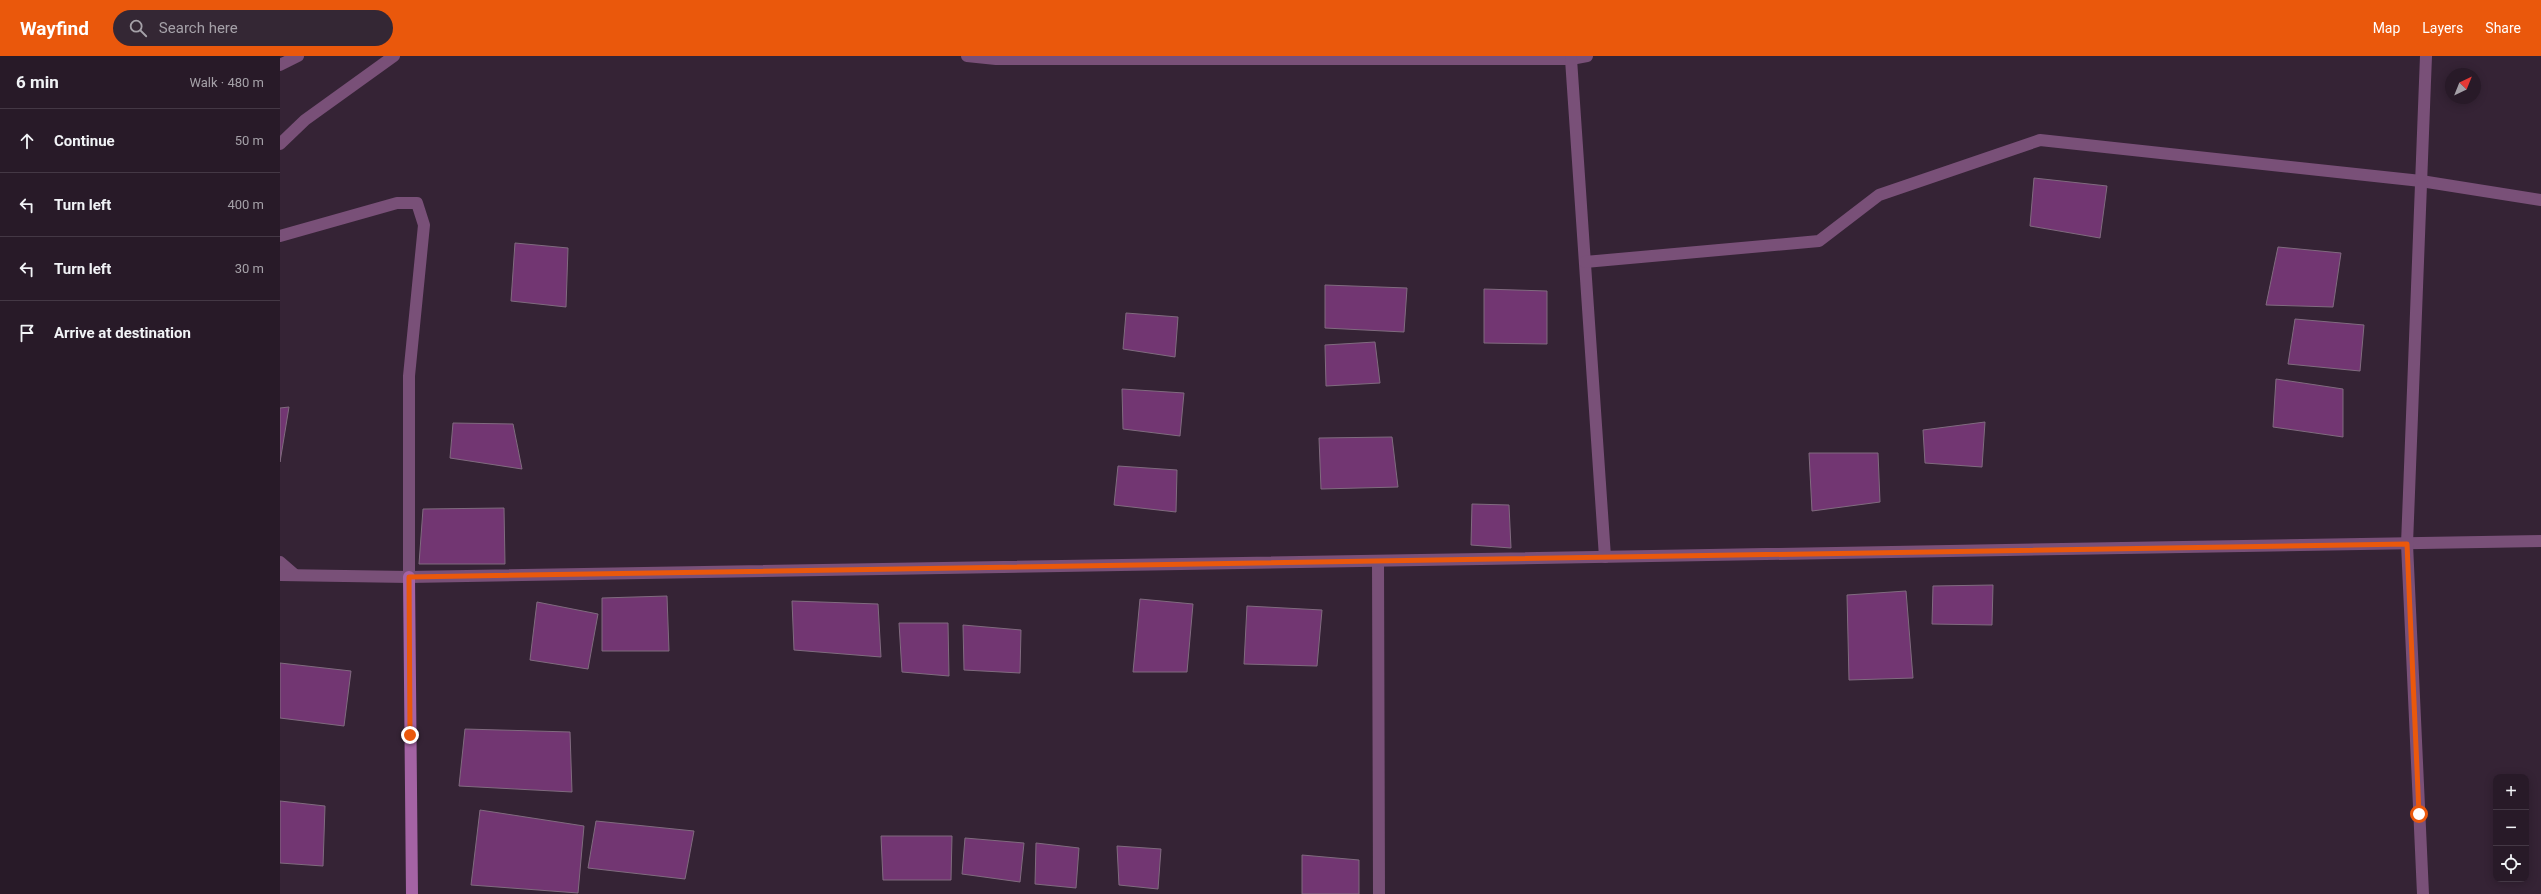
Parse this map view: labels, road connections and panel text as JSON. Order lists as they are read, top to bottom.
{
  "north": "top right",
  "page": {
    "header": "Wayfind",
    "search": "Search here",
    "nav": ["Map", "Layers", "Share"],
    "heading": ["6 min", "Walk · 480 m"],
    "list": [
      ["Continue", "50 m"],
      ["Turn left", "400 m"],
      ["Turn left", "30 m"],
      "Arrive at destination"
    ],
    "map_buttons": ["+", "−"]
  }
}
